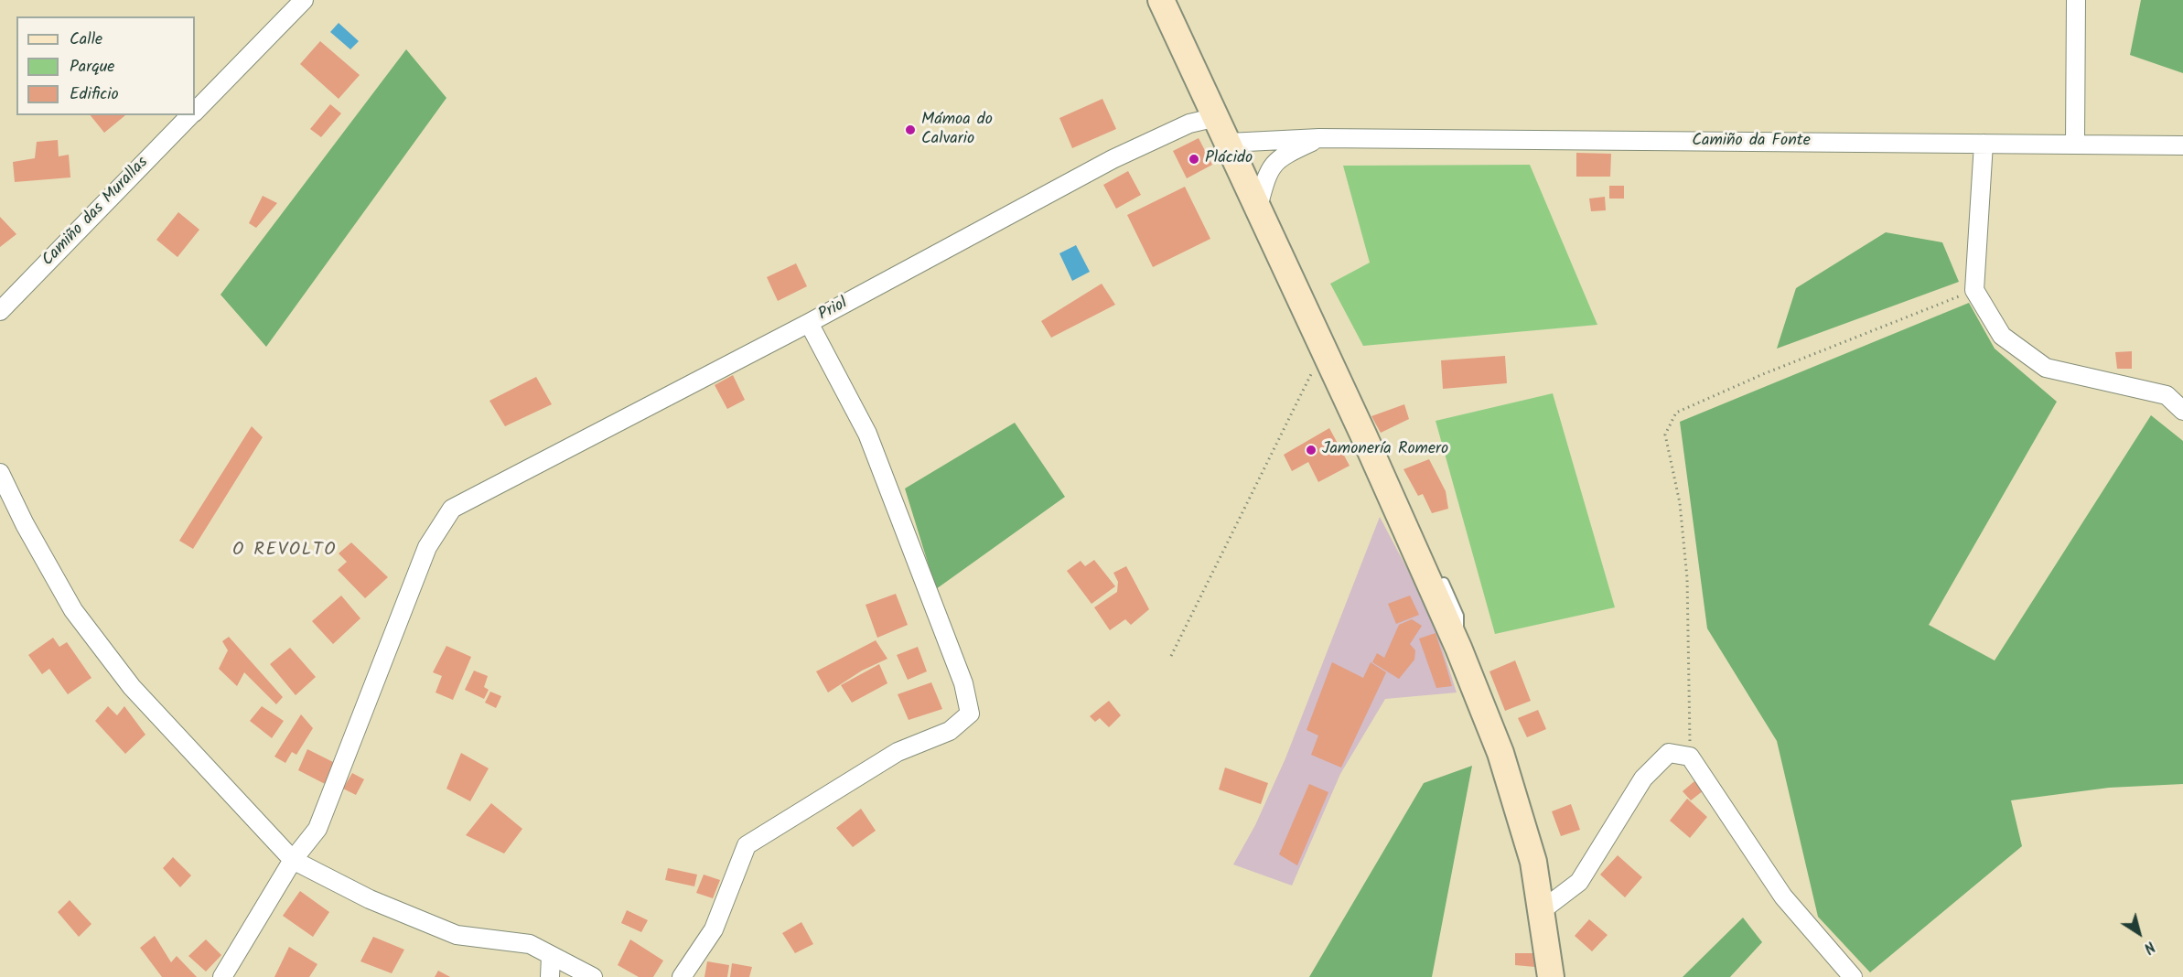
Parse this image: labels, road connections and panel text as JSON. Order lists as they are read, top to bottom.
{
  "streets": {
    "street": ["Camiño da Fonte", "Camiño das Murallas", "Priol"]
  },
  "districts": ["O REVOLTO"],
  "places": ["Mámoa do Calvario", "Plácido", "Jamonería Romero"],
  "legend": ["Calle", "Parque", "Edificio"],
  "north": "bottom right"
}
